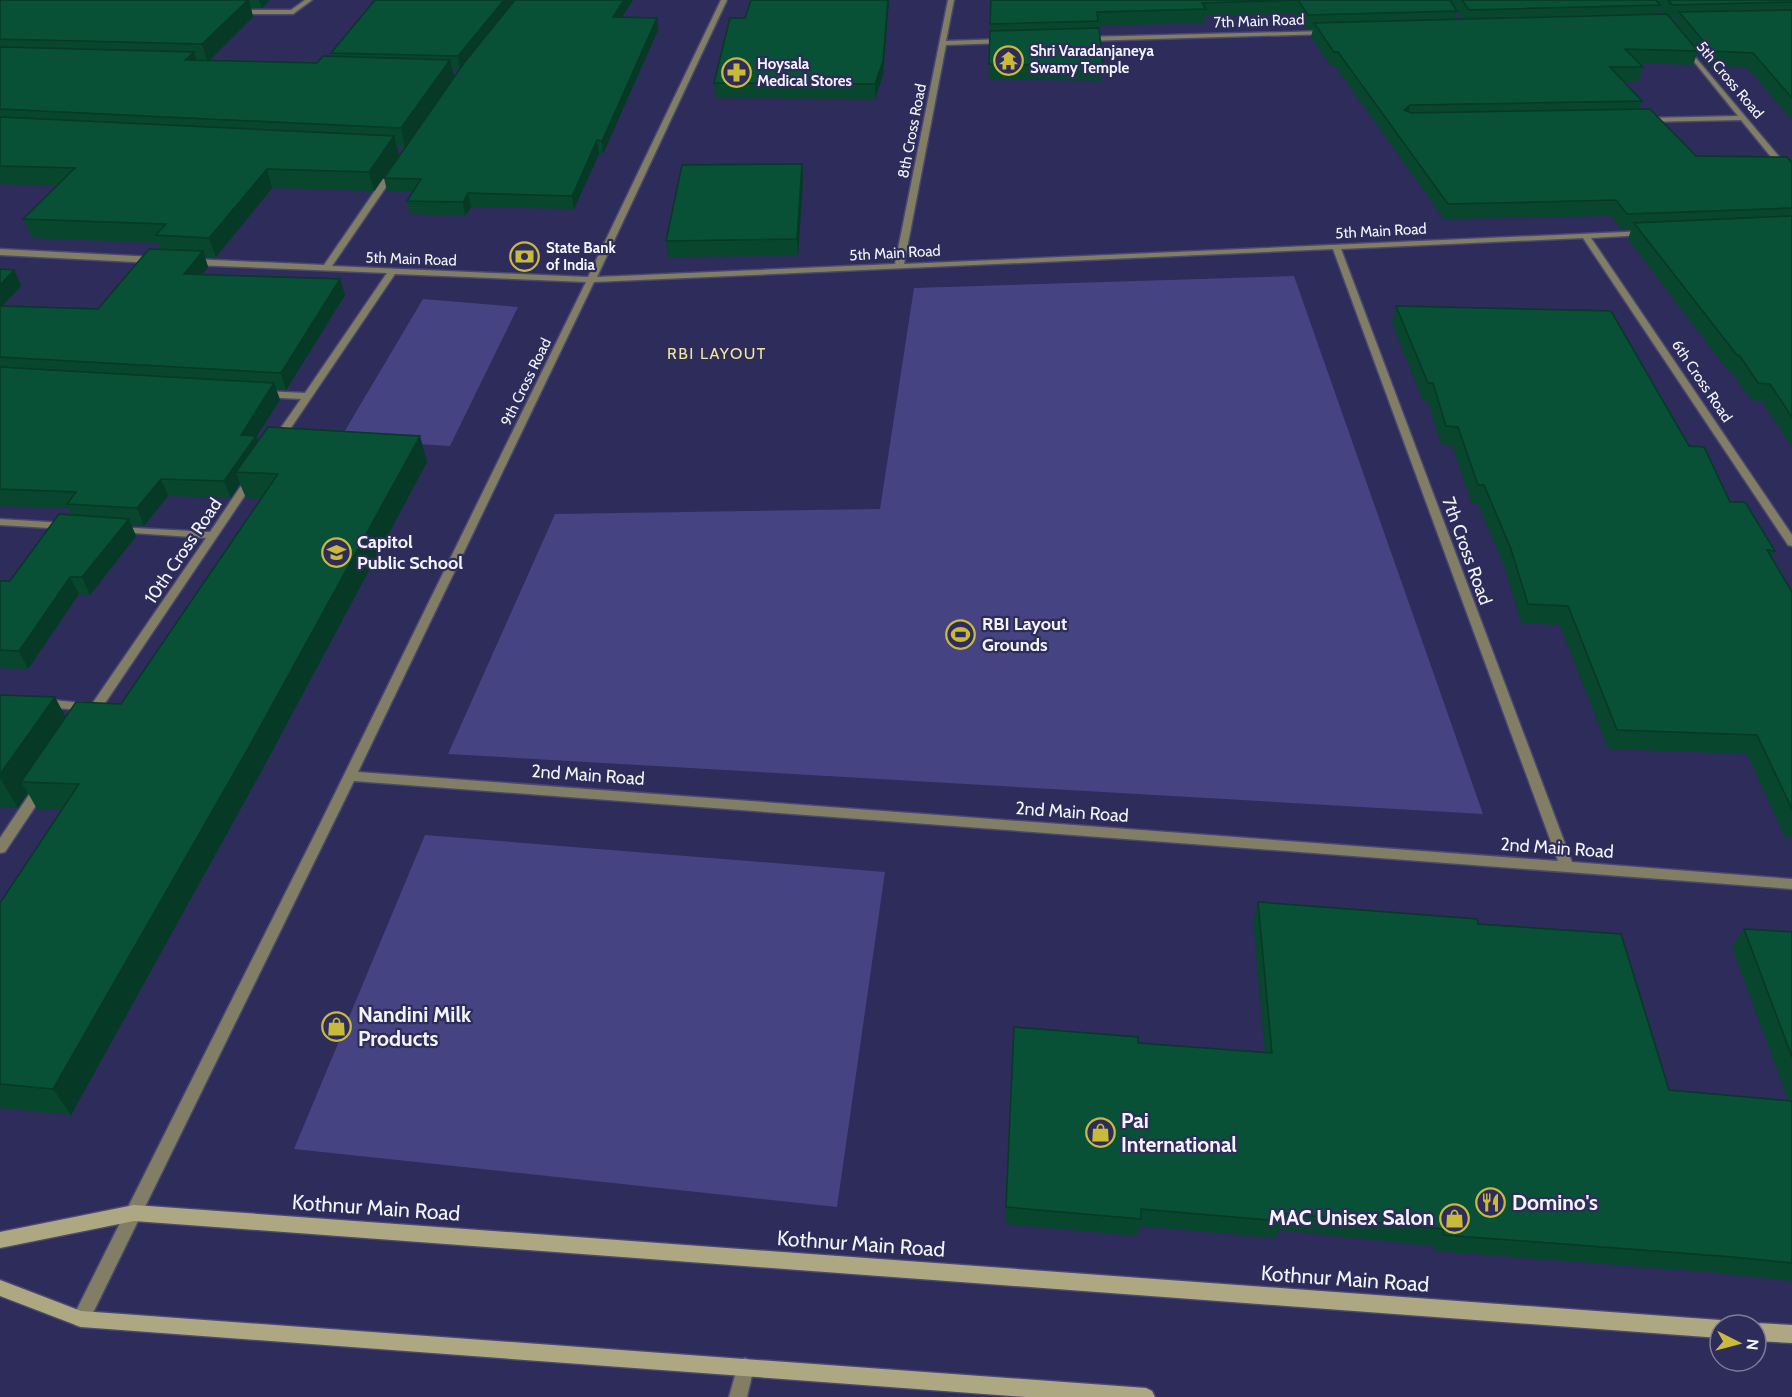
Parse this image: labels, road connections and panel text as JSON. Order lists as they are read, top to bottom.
{
  "streets": {
    "main road": ["Kothnur Main Road"],
    "street": [
      "7th Main Road",
      "5th Cross Road",
      "8th Cross Road",
      "5th Main Road",
      "6th Cross Road",
      "9th Cross Road",
      "10th Cross Road",
      "7th Cross Road",
      "2nd Main Road"
    ]
  },
  "crossings": [
    ["8th Cross Road", "5th Main Road"],
    ["5th Main Road", "6th Cross Road"],
    ["5th Main Road", "9th Cross Road"],
    ["5th Main Road", "10th Cross Road"],
    ["5th Main Road", "7th Cross Road"],
    ["9th Cross Road", "2nd Main Road"],
    ["9th Cross Road", "Kothnur Main Road"],
    ["7th Cross Road", "2nd Main Road"]
  ],
  "districts": ["RBI LAYOUT"],
  "places": {
    "temple": ["Shri Varadanjaneya Swamy Temple"],
    "pharmacy": ["Hoysala Medical Stores"],
    "bank": ["State Bank of India"],
    "school or university": ["Capitol Public School"],
    "sports": ["RBI Layout Grounds"],
    "shop": ["Nandini Milk Products", "Pai International", "MAC Unisex Salon"],
    "restaurant": ["Domino's"]
  },
  "north": "right"
}
